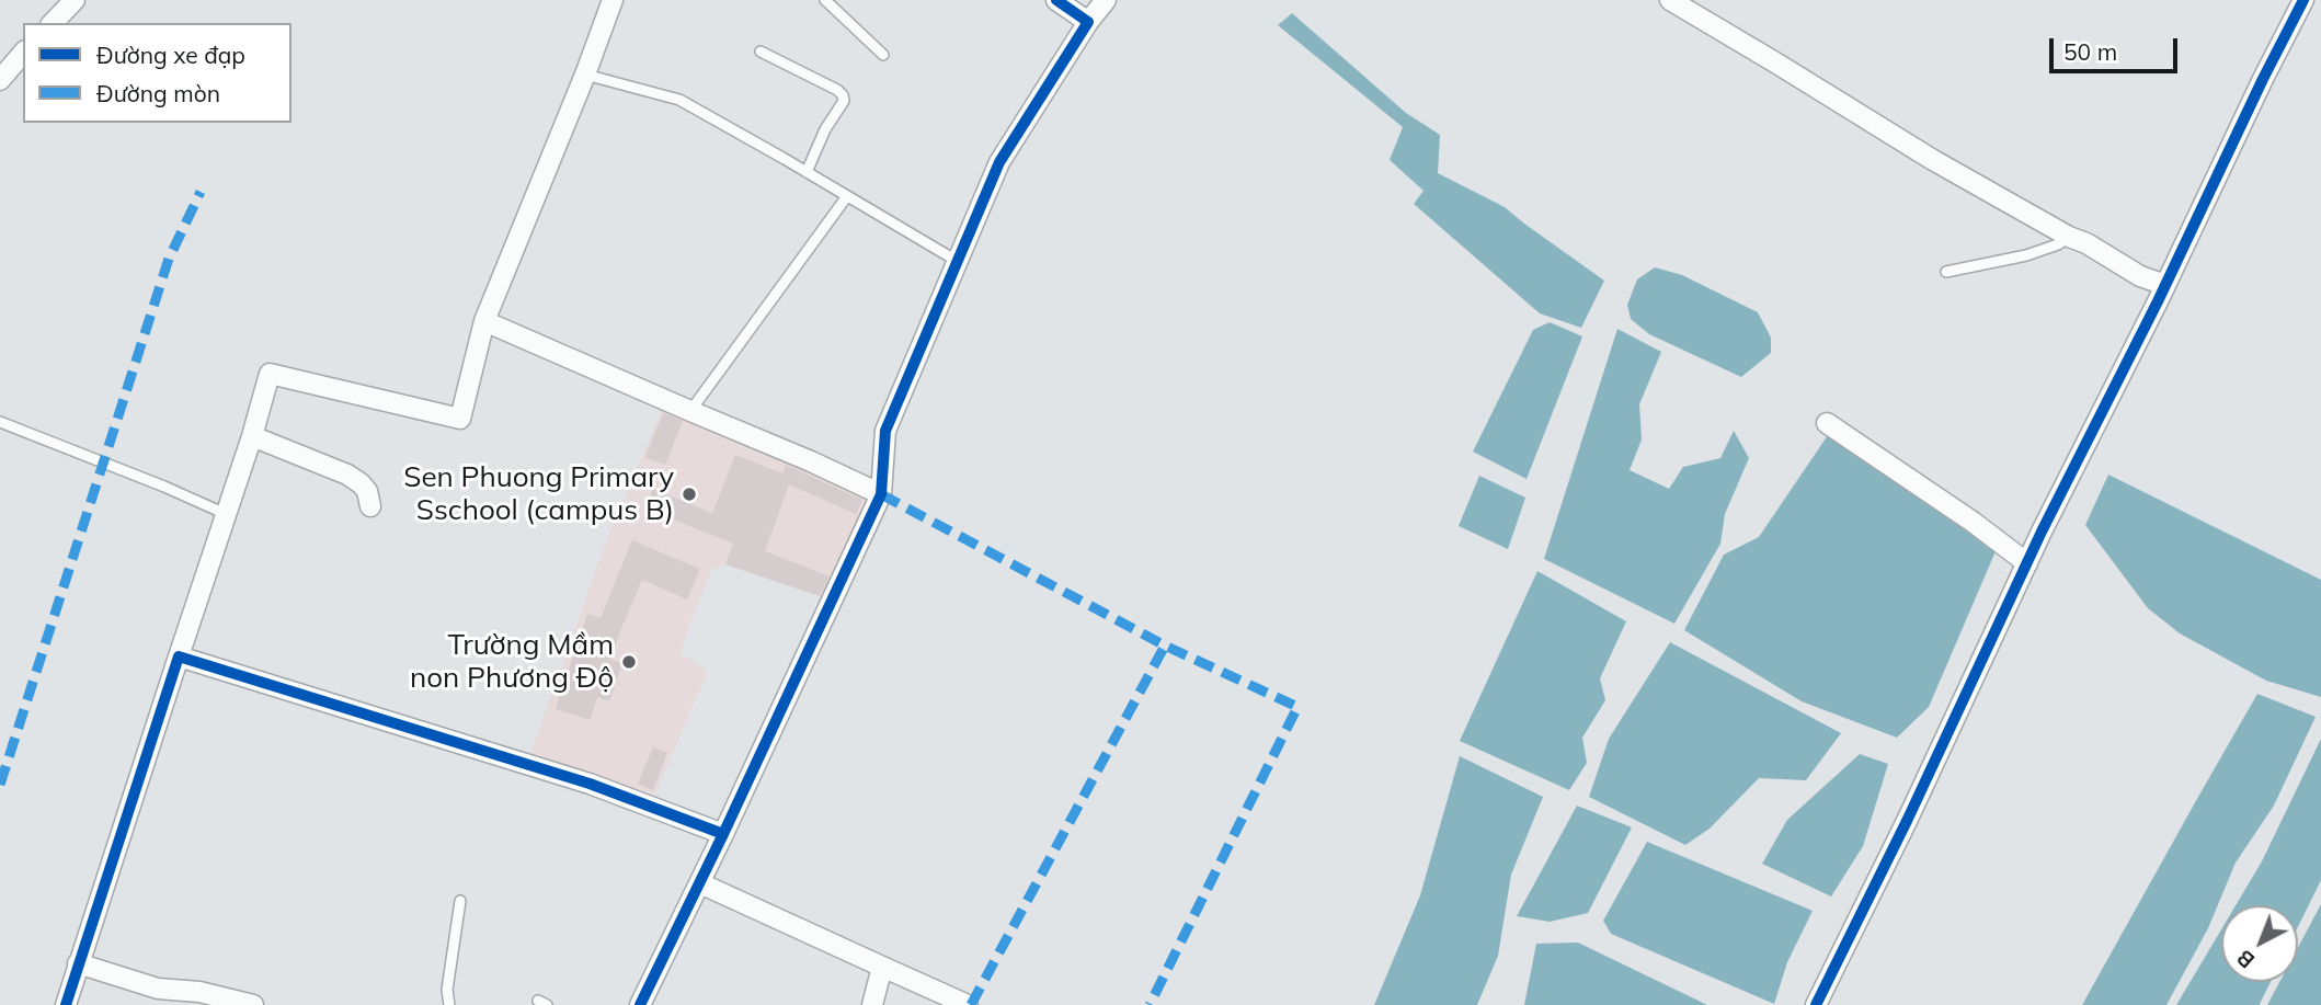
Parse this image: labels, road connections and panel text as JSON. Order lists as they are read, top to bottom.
{
  "places": ["Sen Phuong Primary Sschool (campus B)", "Trường Mầm non Phương Độ"],
  "legend": ["Đường xe đạp", "Đường mòn"],
  "scale_bar": "50 m",
  "north": "bottom left"
}
